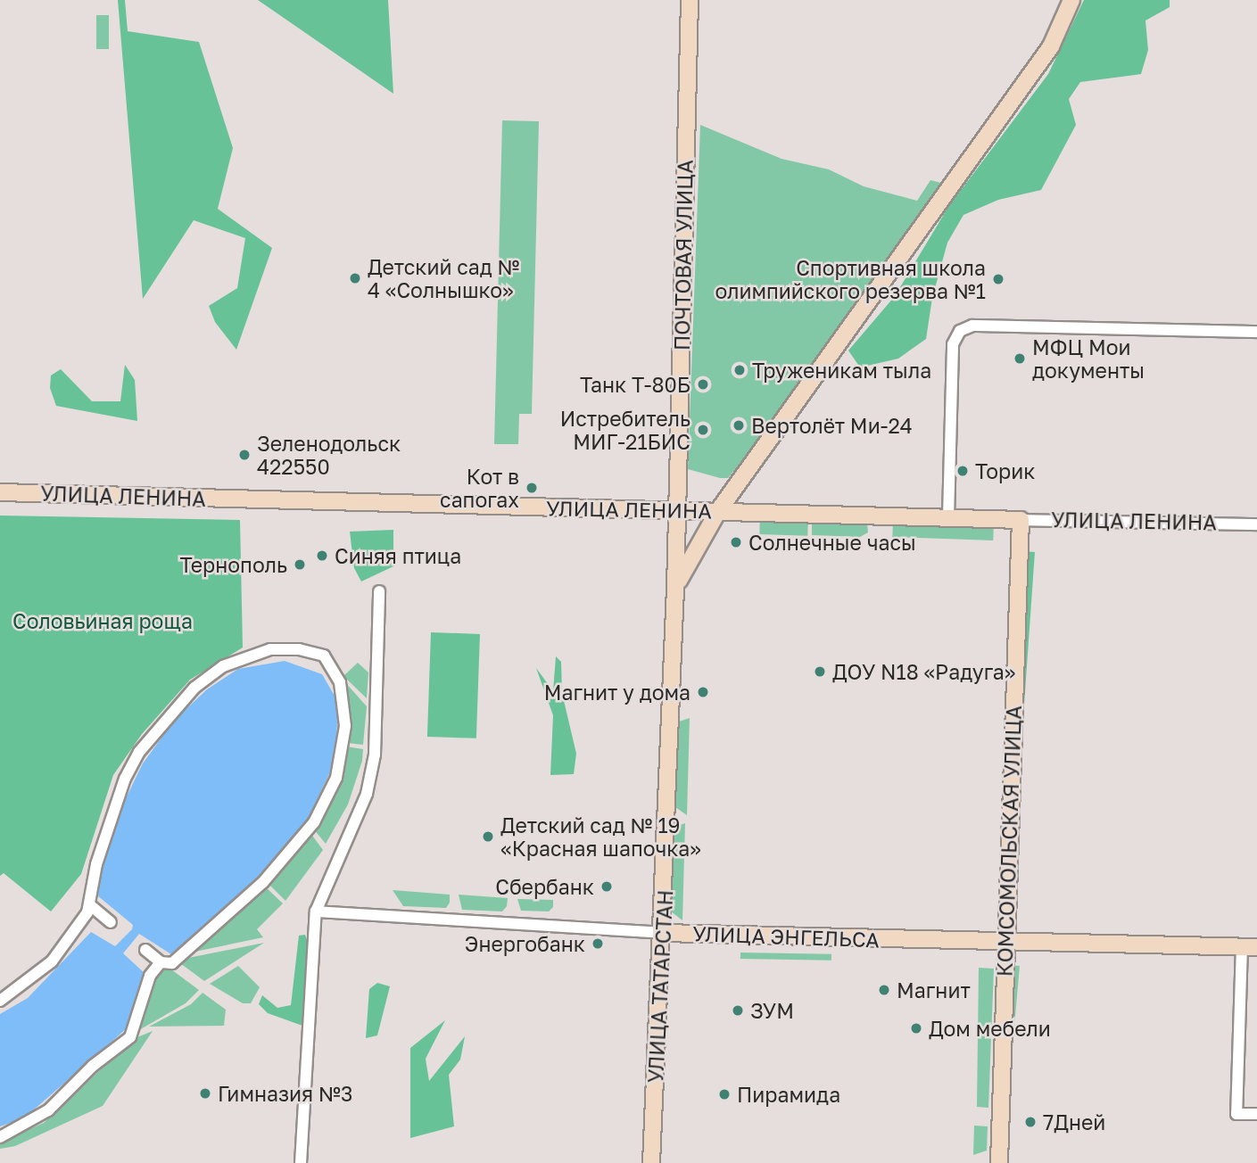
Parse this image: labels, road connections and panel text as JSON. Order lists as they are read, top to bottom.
{
  "streets": {
    "street": [
      "ПОЧТОВАЯ УЛИЦА",
      "УЛИЦА ЛЕНИНА",
      "КОМСОМОЛЬСКАЯ УЛИЦА",
      "УЛИЦА ЭНГЕЛЬСА",
      "УЛИЦА ТАТАРСТАН"
    ]
  },
  "crossings": [
    ["ПОЧТОВАЯ УЛИЦА", "УЛИЦА ЛЕНИНА"],
    ["ПОЧТОВАЯ УЛИЦА", "УЛИЦА ТАТАРСТАН"],
    ["УЛИЦА ЛЕНИНА", "КОМСОМОЛЬСКАЯ УЛИЦА"],
    ["УЛИЦА ЛЕНИНА", "УЛИЦА ТАТАРСТАН"],
    ["КОМСОМОЛЬСКАЯ УЛИЦА", "УЛИЦА ЭНГЕЛЬСА"],
    ["УЛИЦА ЭНГЕЛЬСА", "УЛИЦА ТАТАРСТАН"]
  ],
  "parks": ["Соловьиная роща"],
  "places": [
    "Детский сад № 4 «Солнышко»",
    "Спортивная школа олимпийского резерва №1",
    "МФЦ Мои документы",
    "Труженикам тыла",
    "Танк Т-80Б",
    "Вертолёт Ми-24",
    "Истребитель МИГ-21БИС",
    "Зеленодольск 422550",
    "Торик",
    "Кот в сапогах",
    "Солнечные часы",
    "Синяя птица",
    "Тернополь",
    "ДОУ N18 «Радуга»",
    "Магнит у дома",
    "Детский сад № 19 «Красная шапочка»",
    "Сбербанк",
    "Энергобанк",
    "Магнит",
    "ЗУМ",
    "Дом мебели",
    "Гимназия №3",
    "Пирамида",
    "7Дней"
  ]
}
